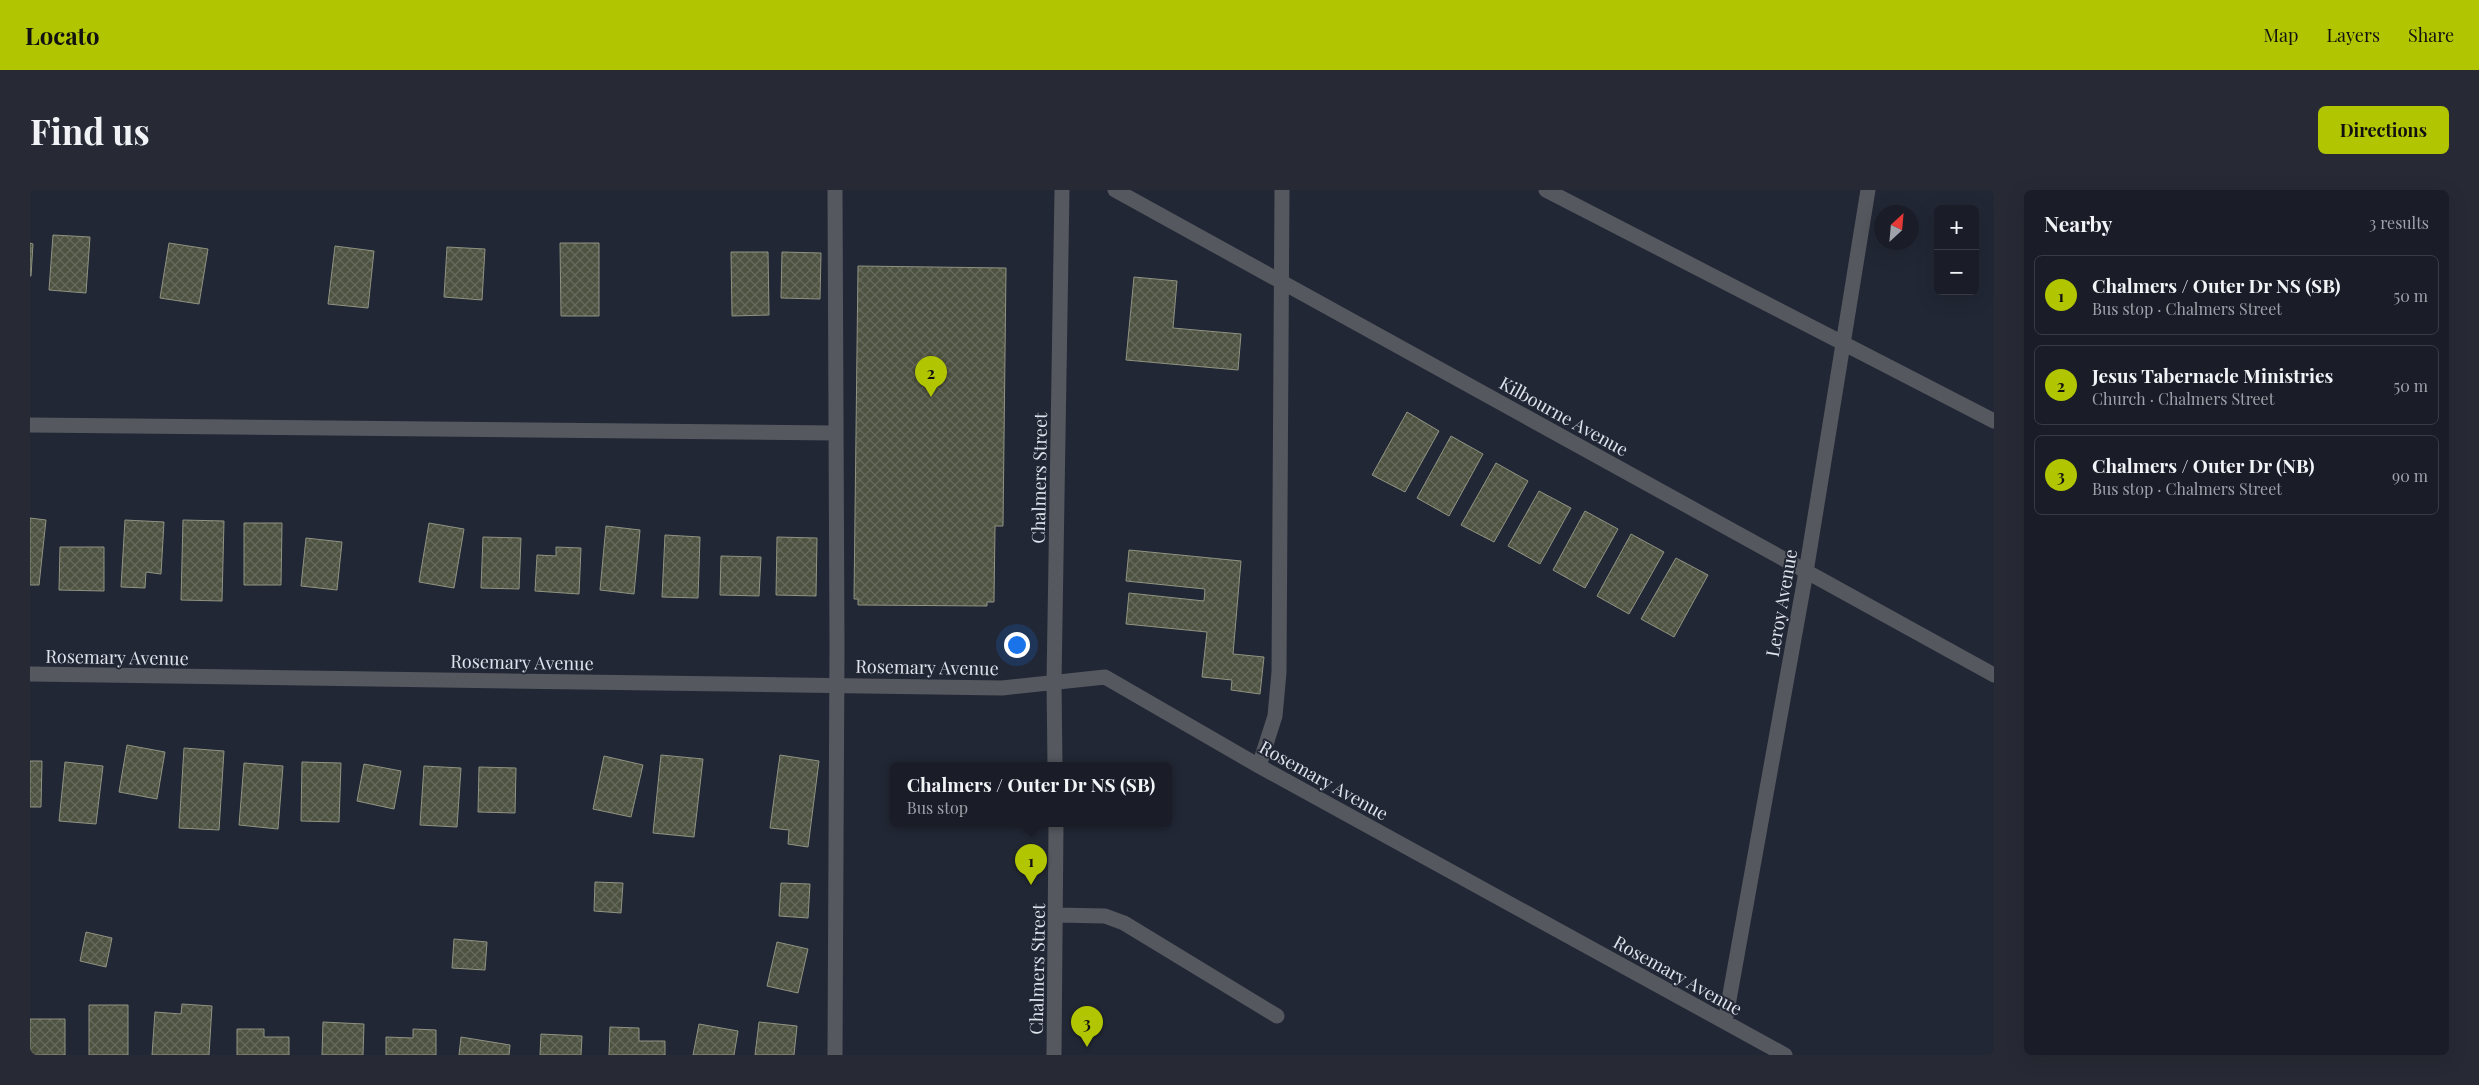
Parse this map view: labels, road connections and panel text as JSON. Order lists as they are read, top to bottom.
{
  "streets": {
    "street": [
      "Kilbourne Avenue",
      "Chalmers Street",
      "Leroy Avenue",
      "Rosemary Avenue"
    ]
  },
  "crossings": [
    ["Kilbourne Avenue", "Leroy Avenue"],
    ["Chalmers Street", "Rosemary Avenue"],
    ["Leroy Avenue", "Rosemary Avenue"]
  ],
  "north": "top right",
  "page": {
    "header": "Locato",
    "nav": ["Map", "Layers", "Share"],
    "buttons": "Directions",
    "title": "Find us",
    "heading": ["Nearby", "3 results"],
    "map_buttons": ["+", "−"],
    "list": [
      {
        "mark": "1",
        "name": "Chalmers / Outer Dr NS (SB)",
        "note": "Bus stop · Chalmers Street",
        "value": "50 m"
      },
      {
        "mark": "2",
        "name": "Jesus Tabernacle Ministries",
        "note": "Church · Chalmers Street",
        "value": "50 m"
      },
      {
        "mark": "3",
        "name": "Chalmers / Outer Dr (NB)",
        "note": "Bus stop · Chalmers Street",
        "value": "90 m"
      }
    ],
    "pins": ["2", "1", "3"],
    "popup": ["Chalmers / Outer Dr NS (SB)", "Bus stop"]
  }
}
